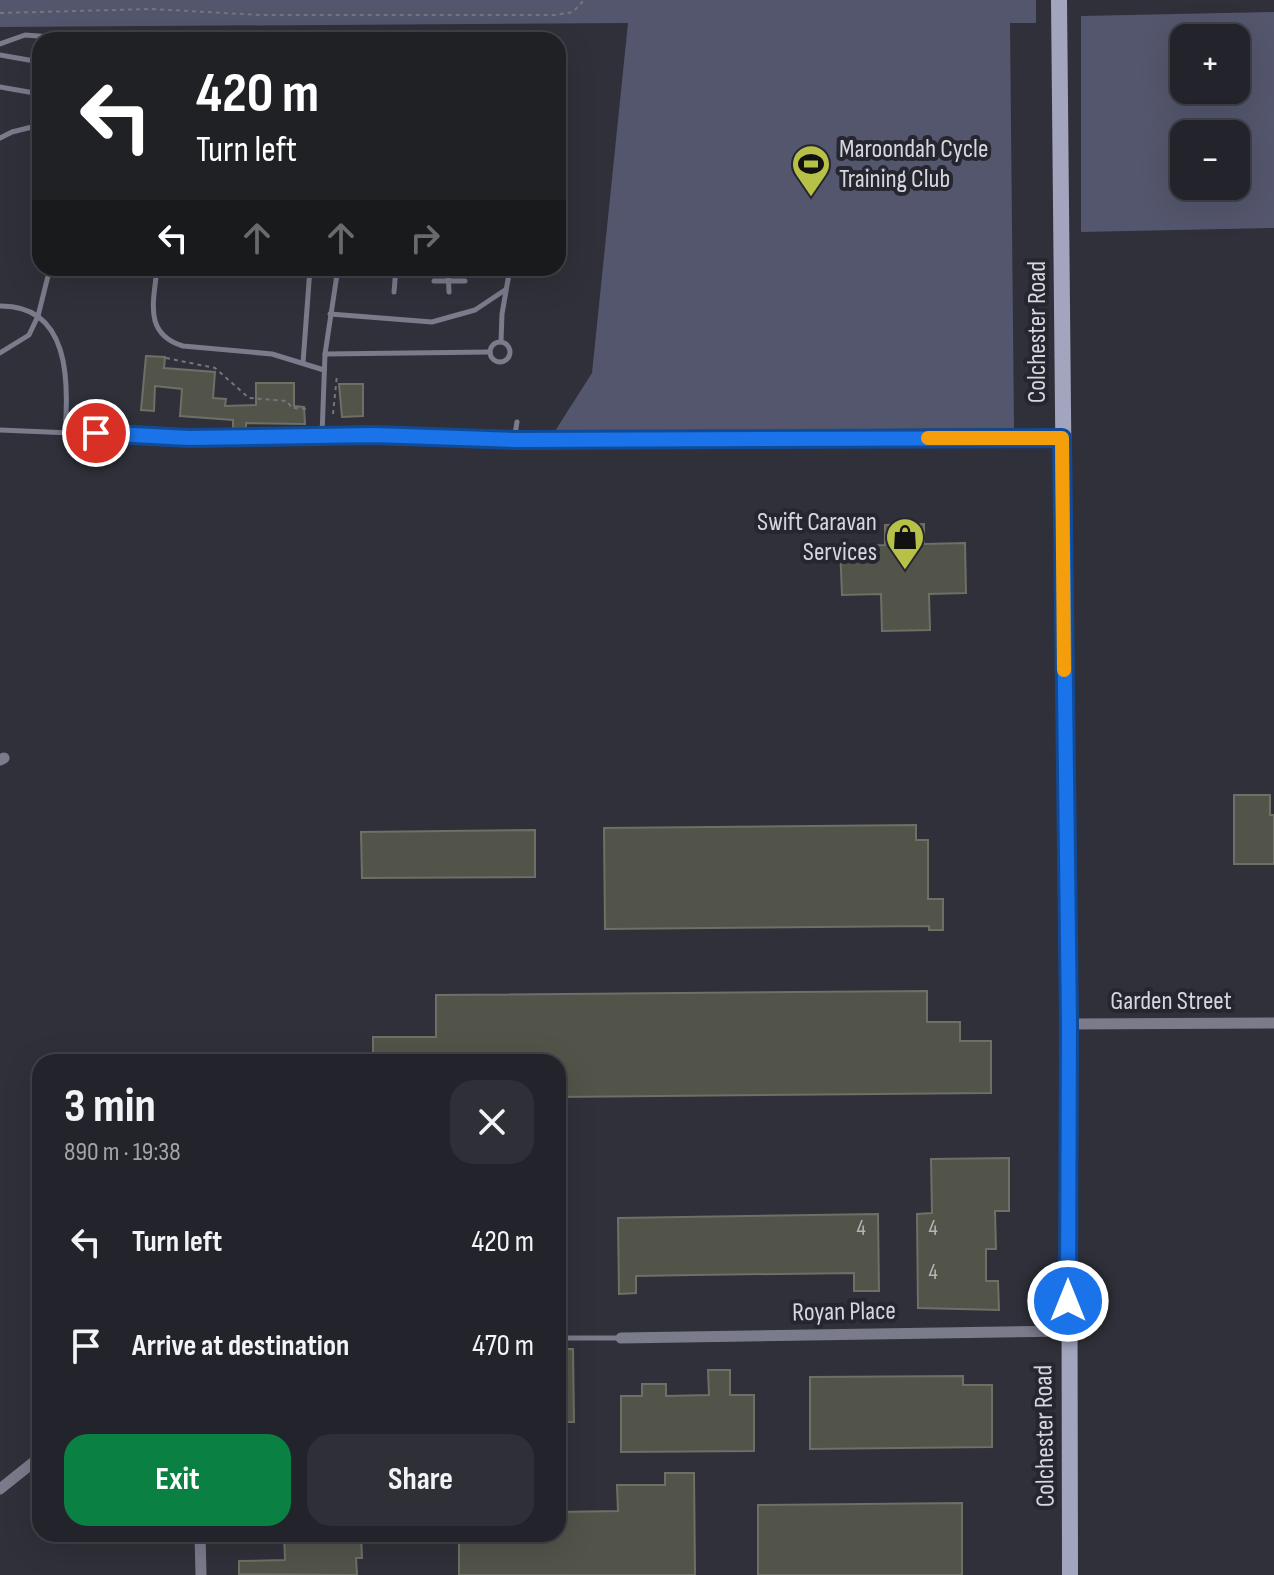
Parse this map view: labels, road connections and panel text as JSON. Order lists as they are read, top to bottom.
{
  "streets": {
    "main road": ["Colchester Road"],
    "street": ["Garden Street", "Royan Place"]
  },
  "crossings": [
    ["Colchester Road", "Garden Street"],
    ["Colchester Road", "Royan Place"]
  ],
  "places": {
    "sports": ["Maroondah Cycle Training Club"],
    "shop": ["Swift Caravan Services"]
  },
  "house_numbers": ["4", "4", "4"],
  "page": {
    "map_buttons": ["+", "−"],
    "turn": ["420 m", "Turn left"],
    "heading": ["3 min", "890 m · 19:38"],
    "list": [
      {
        "name": "Turn left",
        "value": "420 m"
      },
      {
        "name": "Arrive at destination",
        "value": "470 m"
      }
    ],
    "buttons": ["Exit", "Share"]
  }
}
